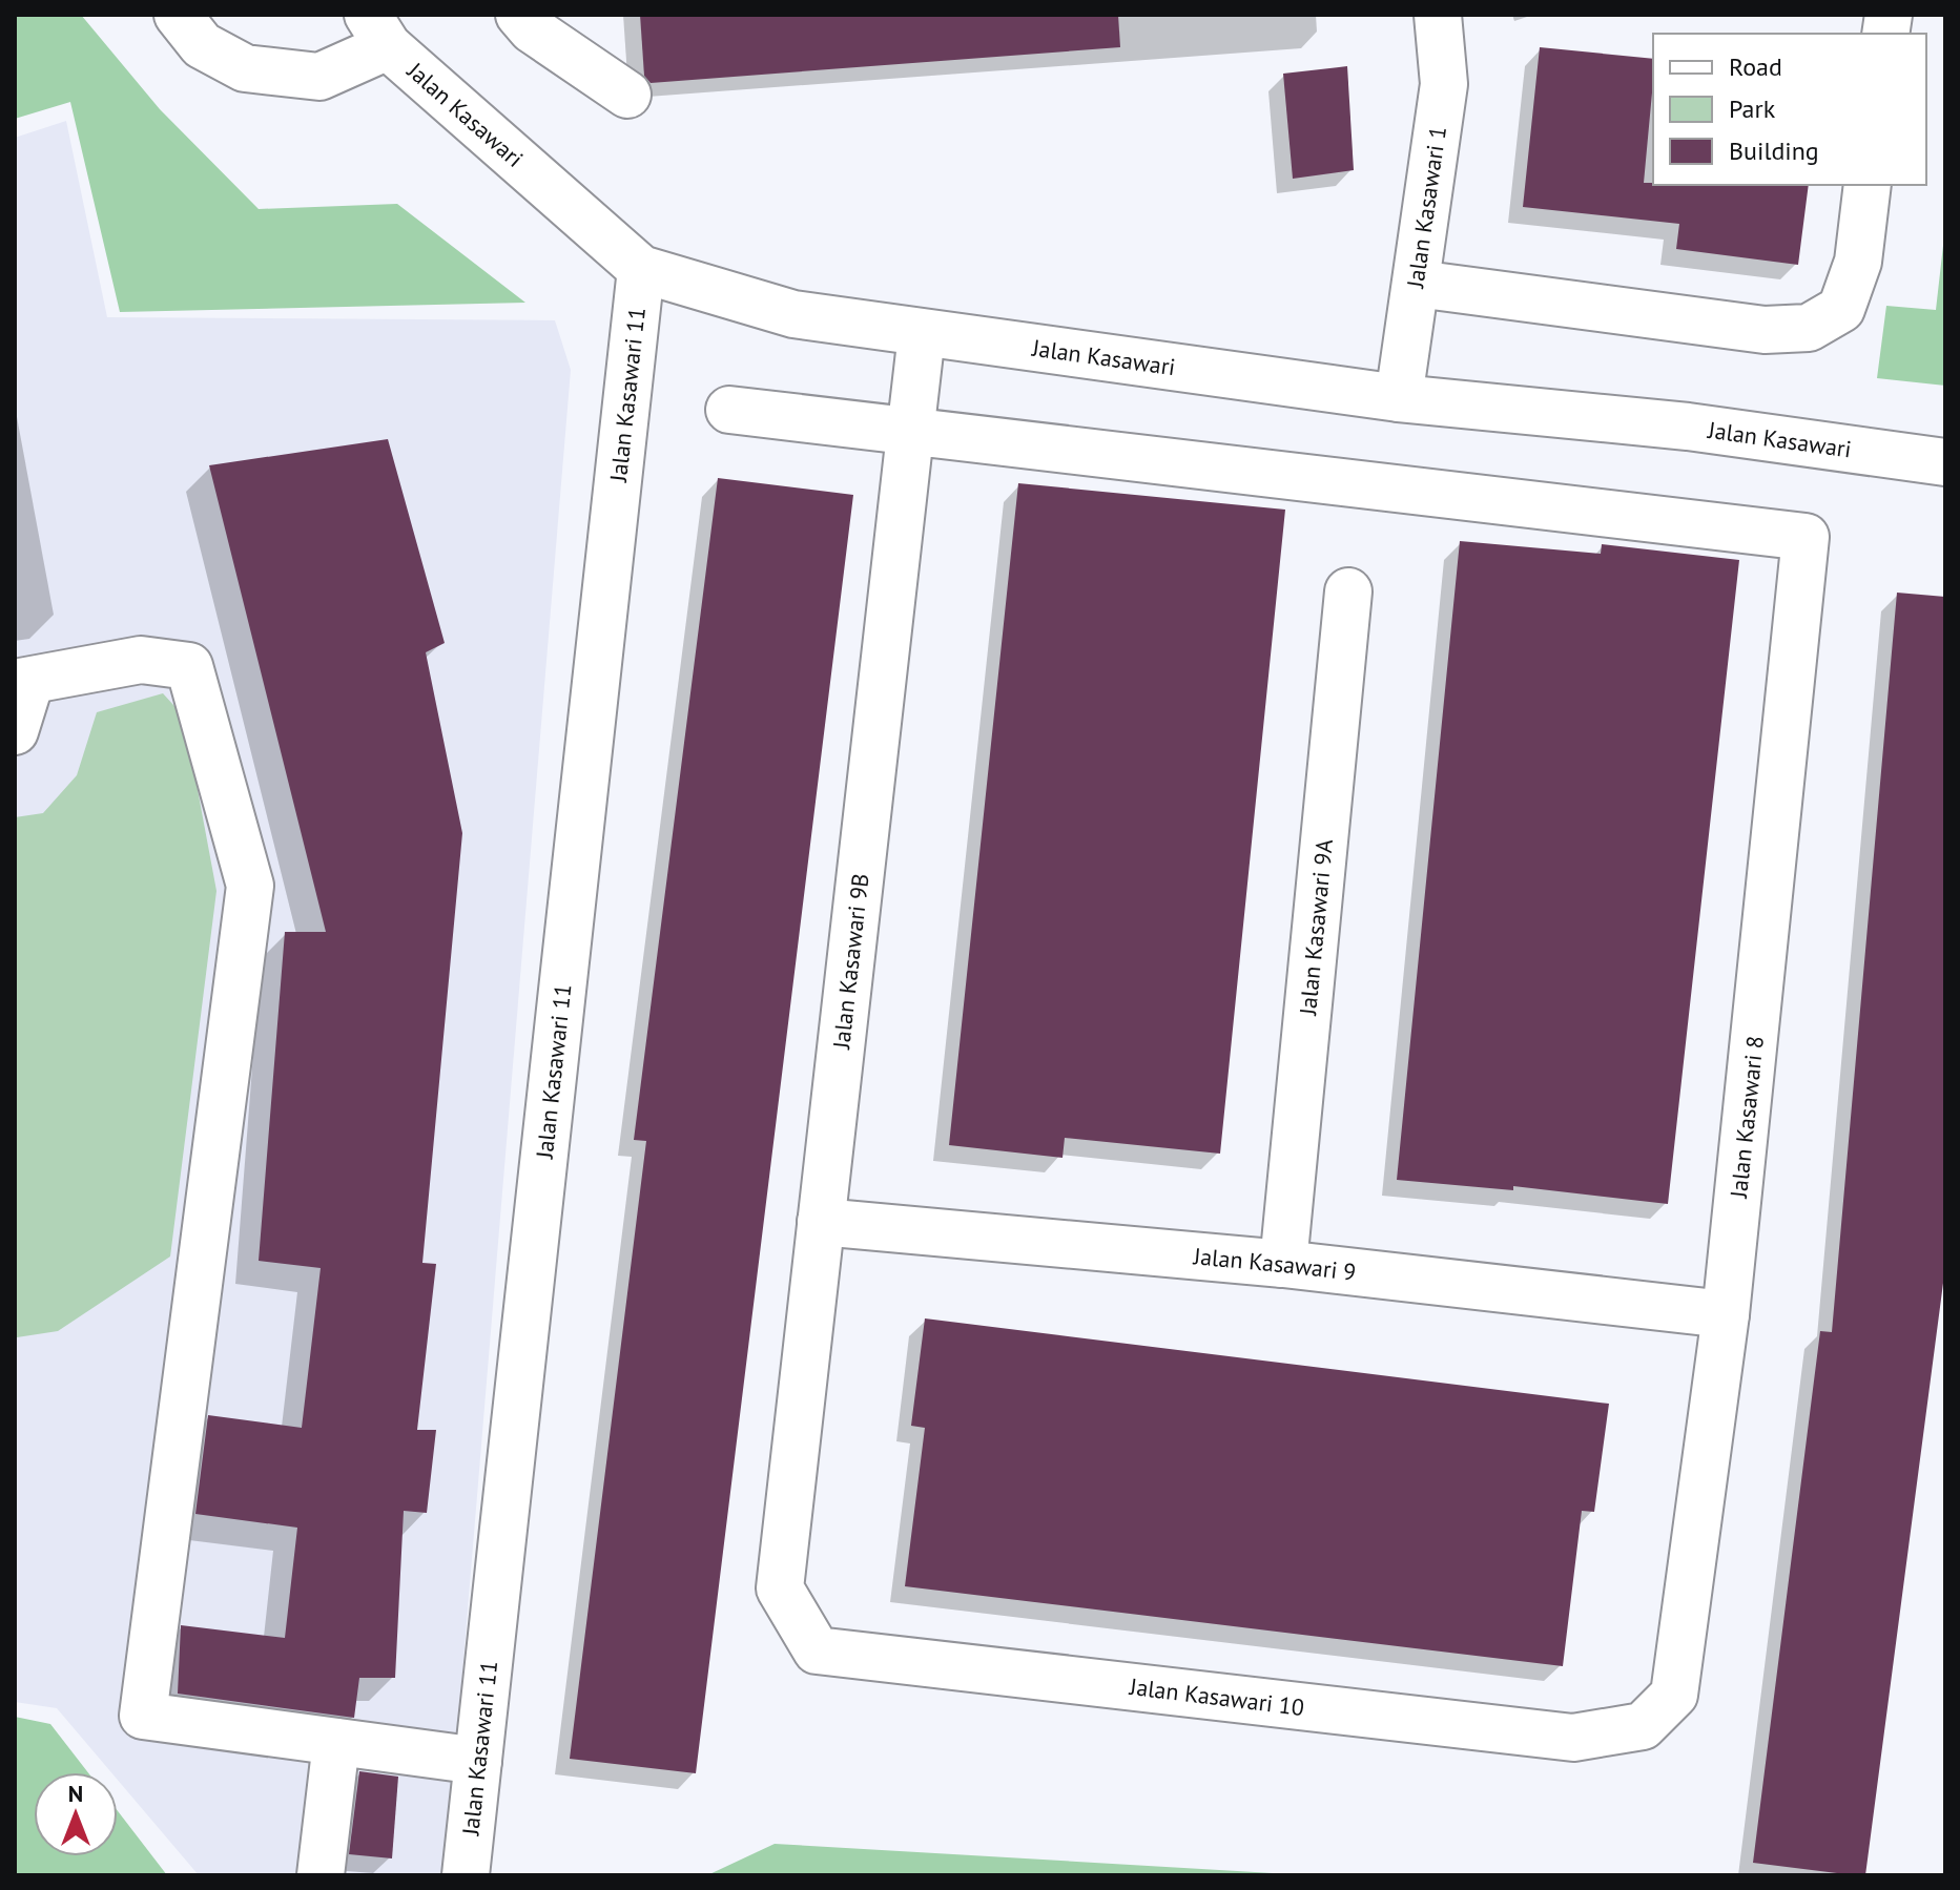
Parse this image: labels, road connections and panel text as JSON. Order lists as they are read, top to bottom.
{
  "streets": {
    "street": [
      "Jalan Kasawari",
      "Jalan Kasawari 1",
      "Jalan Kasawari 11",
      "Jalan Kasawari 9A",
      "Jalan Kasawari 9B",
      "Jalan Kasawari 8",
      "Jalan Kasawari 9",
      "Jalan Kasawari 10"
    ]
  },
  "crossings": [
    ["Jalan Kasawari", "Jalan Kasawari 1"],
    ["Jalan Kasawari", "Jalan Kasawari 11"],
    ["Jalan Kasawari", "Jalan Kasawari 9B"],
    ["Jalan Kasawari 9A", "Jalan Kasawari 9"],
    ["Jalan Kasawari 9B", "Jalan Kasawari 8"],
    ["Jalan Kasawari 9B", "Jalan Kasawari 9"],
    ["Jalan Kasawari 9B", "Jalan Kasawari 10"],
    ["Jalan Kasawari 8", "Jalan Kasawari 9"],
    ["Jalan Kasawari 8", "Jalan Kasawari 10"]
  ],
  "legend": ["Road", "Park", "Building"],
  "north": "top"
}
